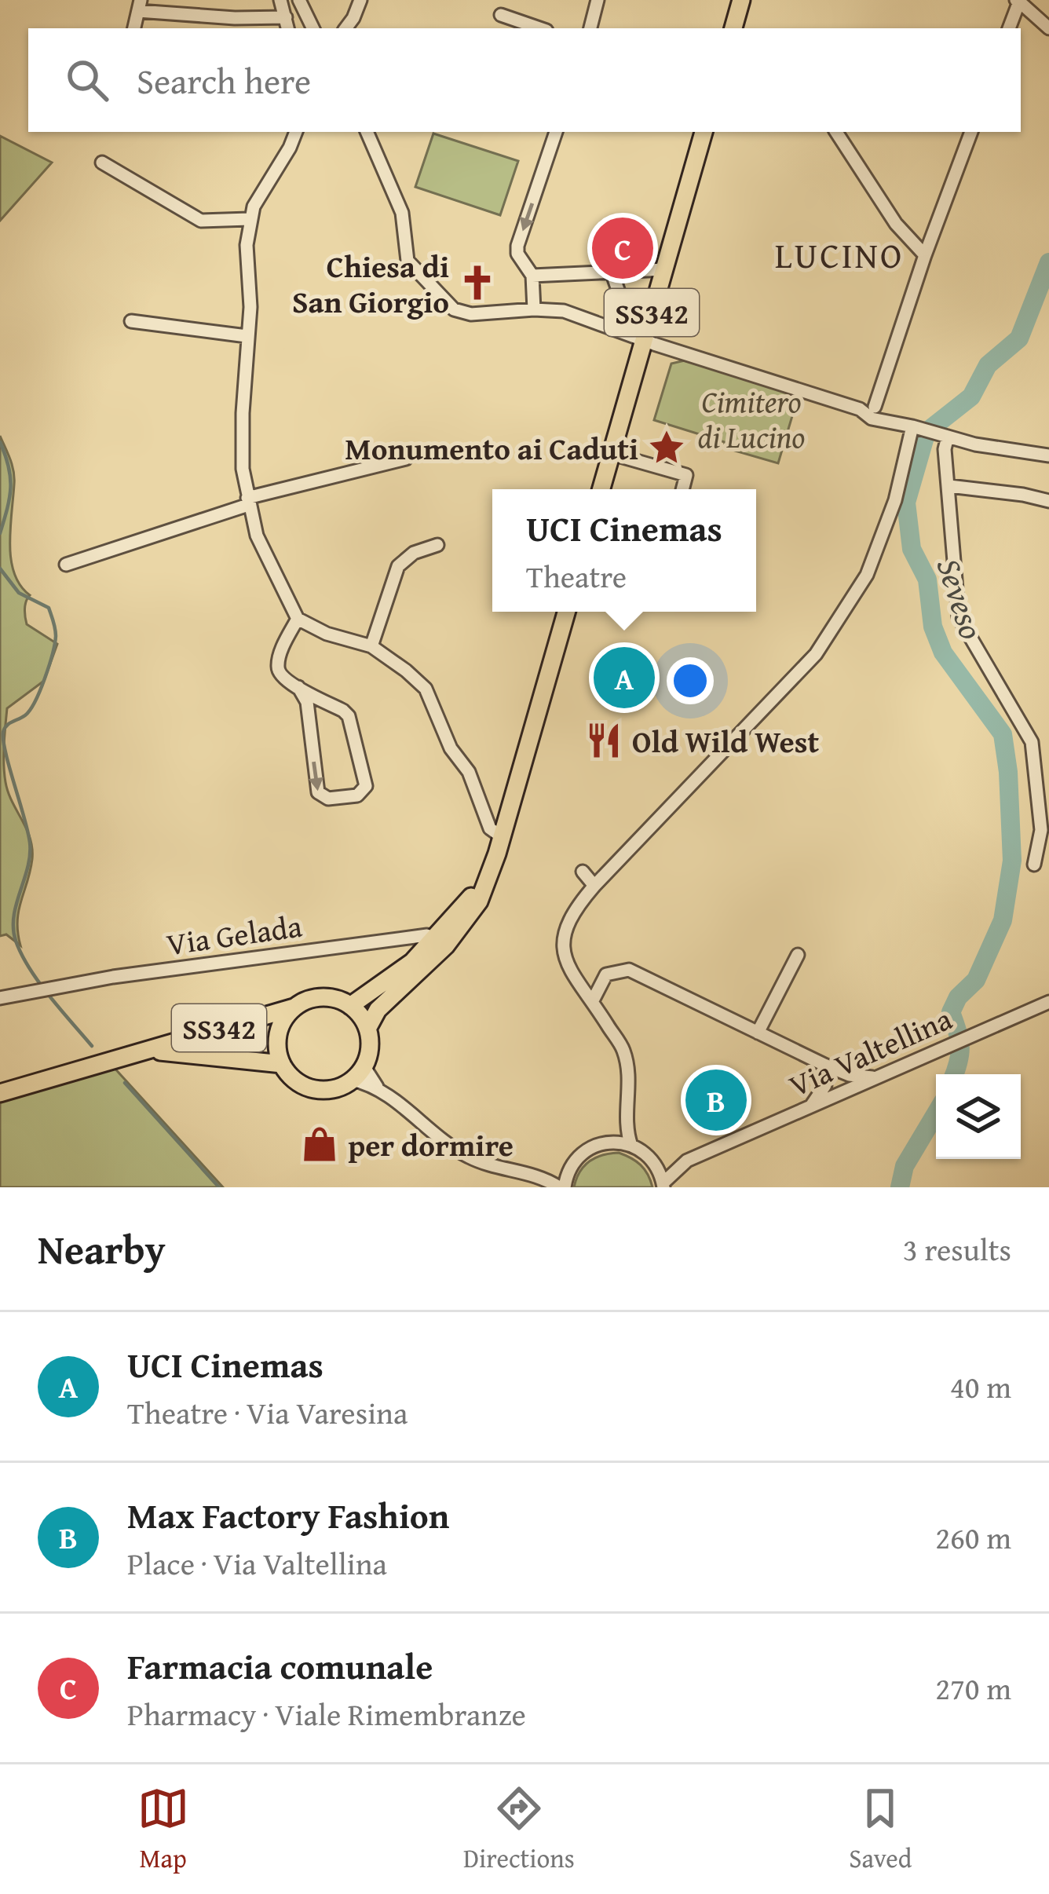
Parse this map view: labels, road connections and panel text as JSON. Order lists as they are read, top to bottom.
{
  "streets": {
    "main road": ["SS342"],
    "street": ["Via Gelada", "Via Valtellina"]
  },
  "districts": ["LUCINO"],
  "water": ["Seveso"],
  "parks": ["Cimitero di Lucino"],
  "places": {
    "church": ["Chiesa di San Giorgio"],
    "place": ["Monumento ai Caduti"],
    "restaurant": ["Old Wild West"],
    "shop": ["per dormire"]
  },
  "page": {
    "search": "Search here",
    "pins": ["C", "A", "B"],
    "popup": ["UCI Cinemas", "Theatre"],
    "heading": ["Nearby", "3 results"],
    "list": [
      {
        "mark": "A",
        "name": "UCI Cinemas",
        "note": "Theatre · Via Varesina",
        "value": "40 m"
      },
      {
        "mark": "B",
        "name": "Max Factory Fashion",
        "note": "Place · Via Valtellina",
        "value": "260 m"
      },
      {
        "mark": "C",
        "name": "Farmacia comunale",
        "note": "Pharmacy · Viale Rimembranze",
        "value": "270 m"
      }
    ],
    "nav": ["Map", "Directions", "Saved"]
  }
}
